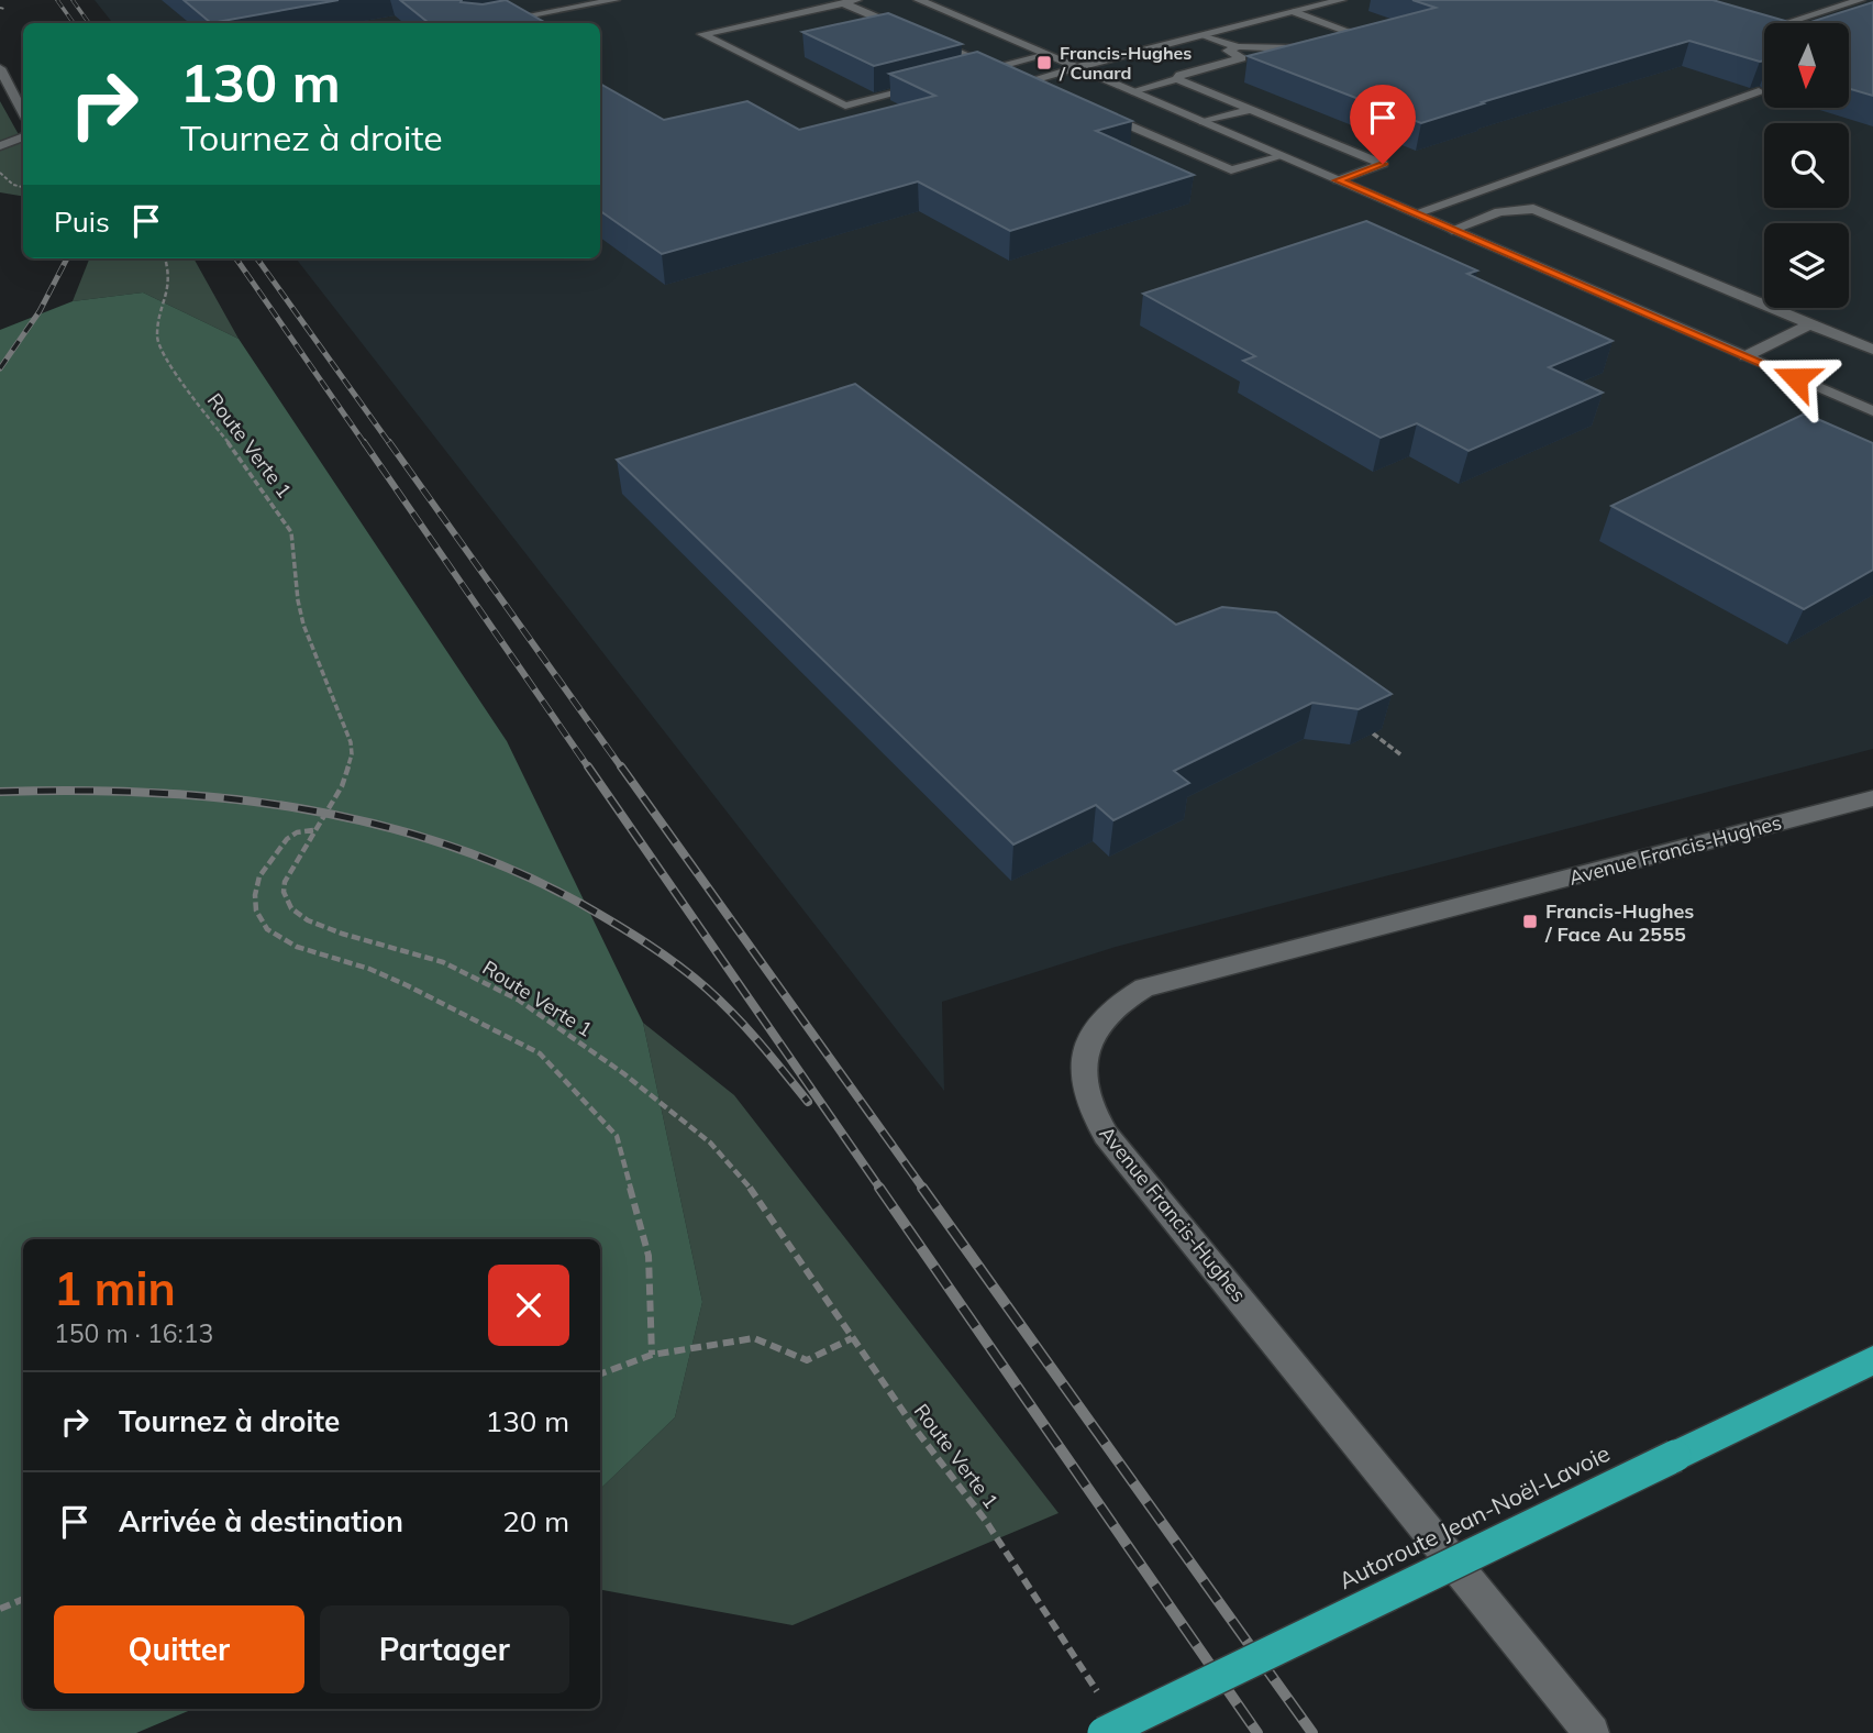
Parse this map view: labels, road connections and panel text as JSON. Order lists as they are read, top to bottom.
{
  "streets": {
    "highway": ["Autoroute Jean-Noël-Lavoie"],
    "street": ["Avenue Francis-Hughes"],
    "path": ["Route Verte 1"]
  },
  "places": {
    "transit": ["Francis-Hughes / Cunard", "Francis-Hughes / Face Au 2555"]
  },
  "north": "bottom",
  "page": {
    "turn": ["130 m", "Tournez à droite"],
    "then": "Puis",
    "heading": ["1 min", "150 m · 16:13"],
    "list": [
      {
        "name": "Tournez à droite",
        "value": "130 m"
      },
      {
        "name": "Arrivée à destination",
        "value": "20 m"
      }
    ],
    "buttons": ["Quitter", "Partager"]
  }
}
